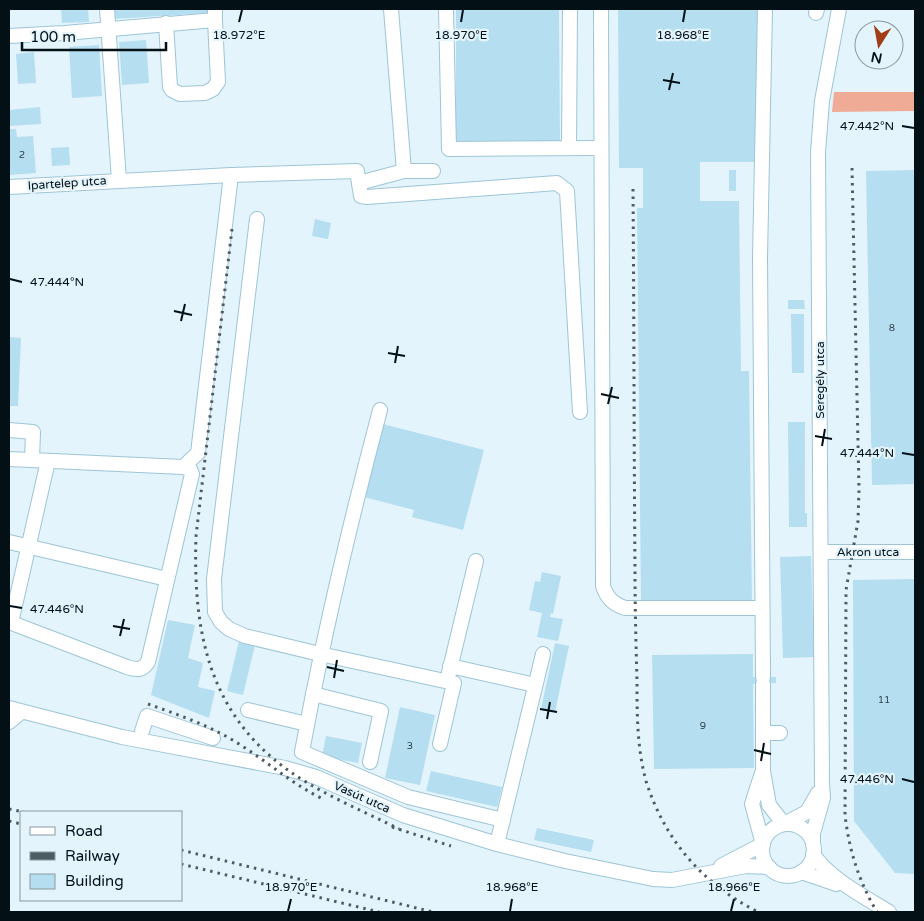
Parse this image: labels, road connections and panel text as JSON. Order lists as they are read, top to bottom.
{
  "streets": {
    "street": [
      "Ipartelep utca",
      "Seregély utca",
      "Akron utca",
      "Vasút utca"
    ]
  },
  "crossings": [
    ["Seregély utca", "Akron utca"],
    ["Seregély utca", "Vasút utca"]
  ],
  "house_numbers": [
    "2",
    "8",
    "11",
    "9",
    "3"
  ],
  "legend": ["Road", "Railway", "Building"],
  "scale_bar": "100 m",
  "north": "bottom",
  "coordinates": [
    "18.972°E",
    "18.970°E",
    "18.968°E",
    "47.442°N",
    "47.444°N",
    "47.446°N",
    "18.966°E"
  ]
}
